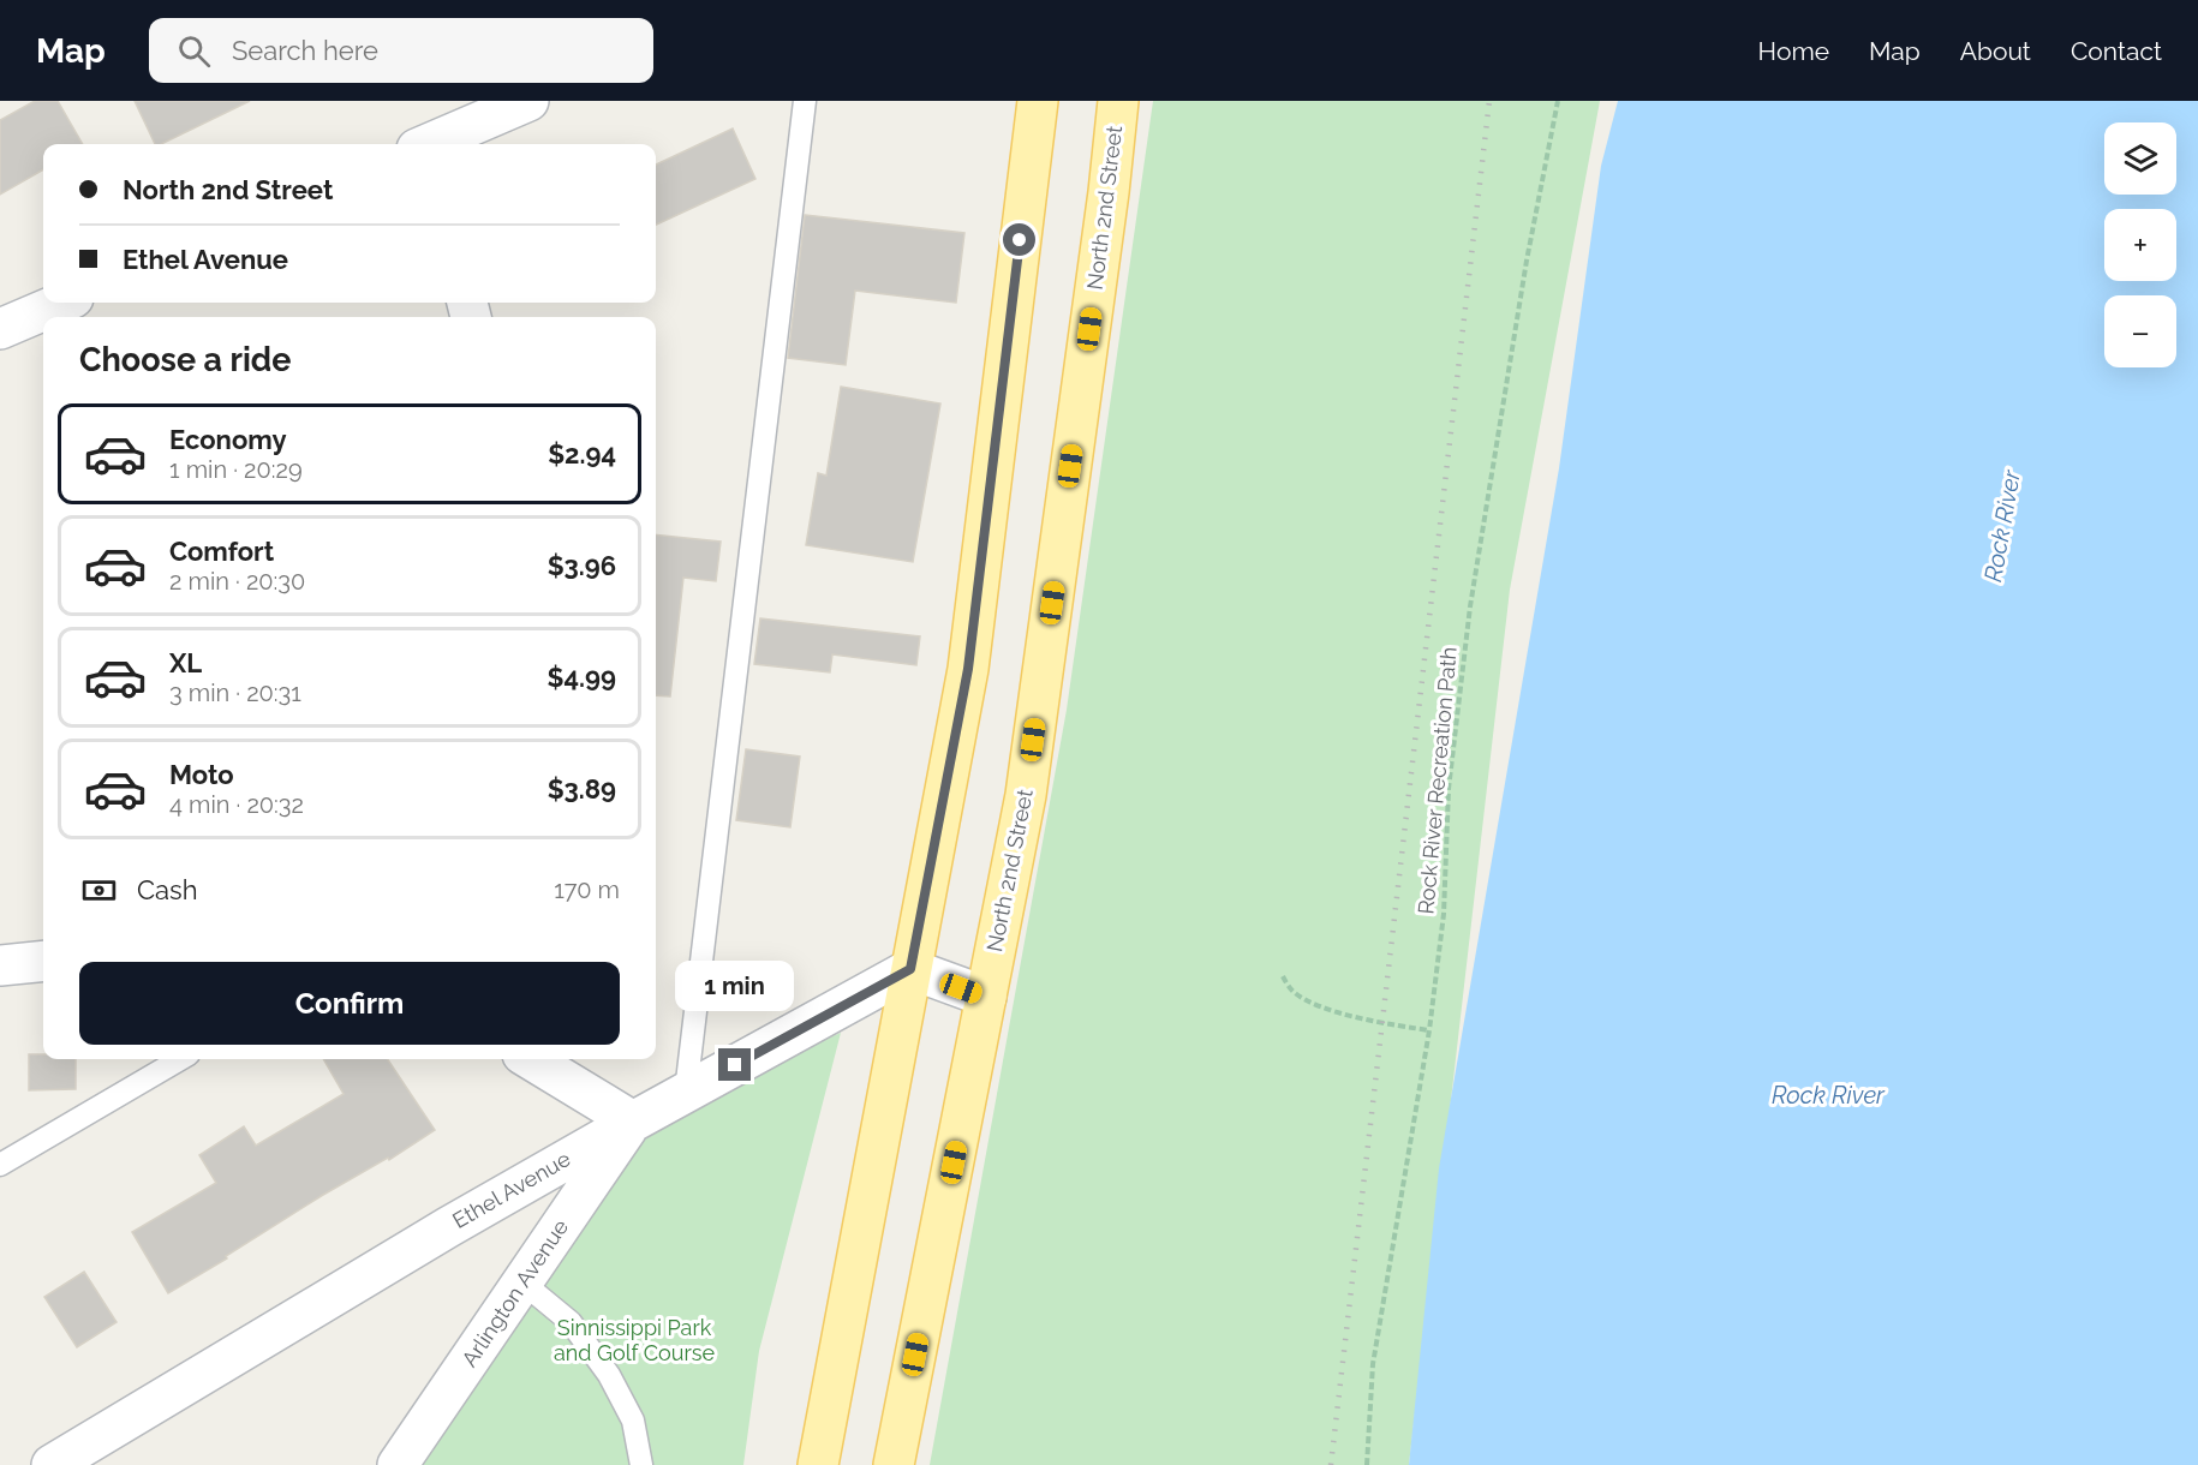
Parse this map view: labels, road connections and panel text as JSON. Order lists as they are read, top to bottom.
{
  "streets": {
    "main road": ["North 2nd Street"],
    "street": ["Ethel Avenue", "Arlington Avenue"],
    "path": ["Rock River Recreation Path"]
  },
  "crossings": [
    ["Ethel Avenue", "Arlington Avenue"]
  ],
  "water": ["Rock River"],
  "parks": ["Sinnissippi Park and Golf Course"],
  "page": {
    "header": "Map",
    "search": "Search here",
    "nav": [
      "Home",
      "Map",
      "About",
      "Contact"
    ],
    "map_buttons": ["+", "−"],
    "banner": ["North 2nd Street", "Ethel Avenue"],
    "heading": "Choose a ride",
    "list": [
      {
        "name": "Economy",
        "note": "1 min · 20:29",
        "value": "$2.94"
      },
      {
        "name": "Comfort",
        "note": "2 min · 20:30",
        "value": "$3.96"
      },
      {
        "name": "XL",
        "note": "3 min · 20:31",
        "value": "$4.99"
      },
      {
        "name": "Moto",
        "note": "4 min · 20:32",
        "value": "$3.89"
      }
    ],
    "pay": ["Cash", "170 m"],
    "buttons": "Confirm",
    "bubble": "1 min"
  }
}
